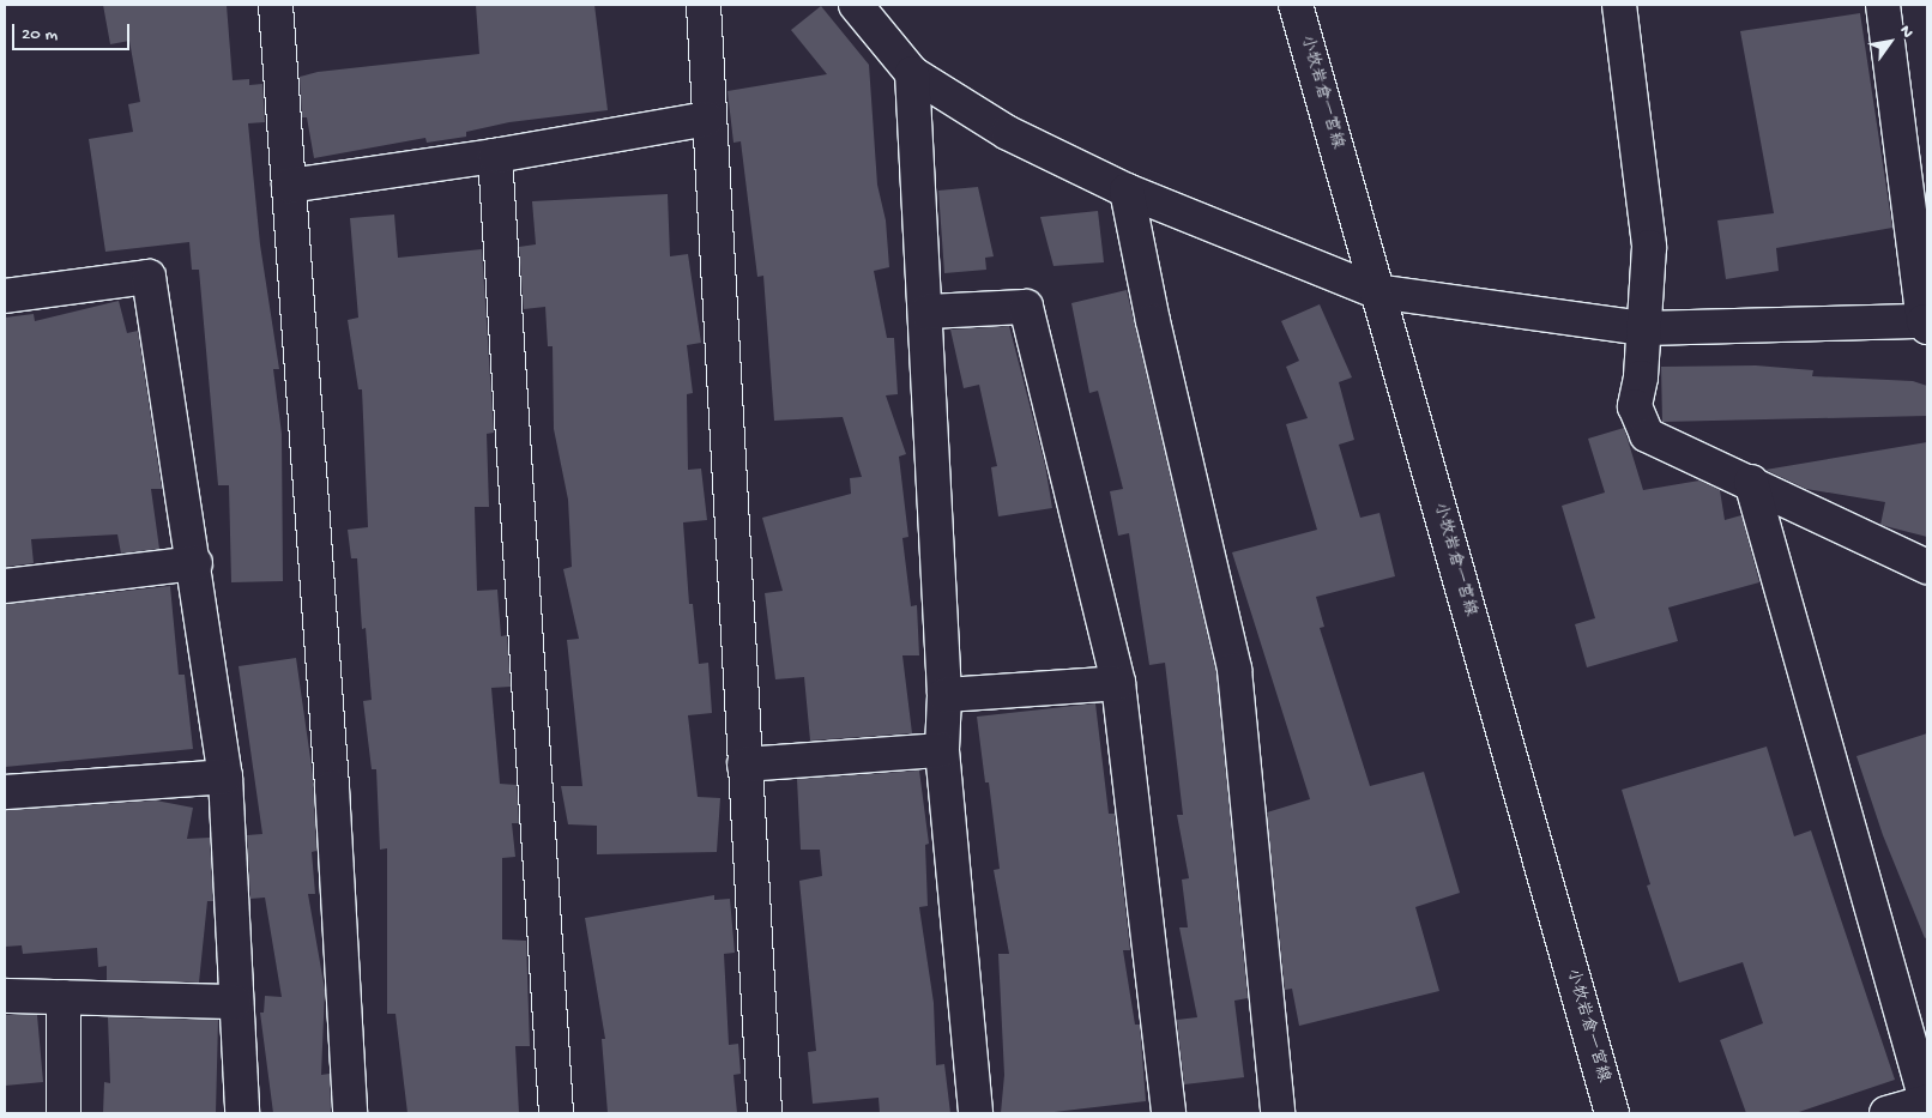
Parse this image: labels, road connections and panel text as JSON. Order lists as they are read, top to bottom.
{
  "streets": {
    "street": ["小牧岩倉一宮線"]
  },
  "scale_bar": "20 m",
  "north": "top right"
}
